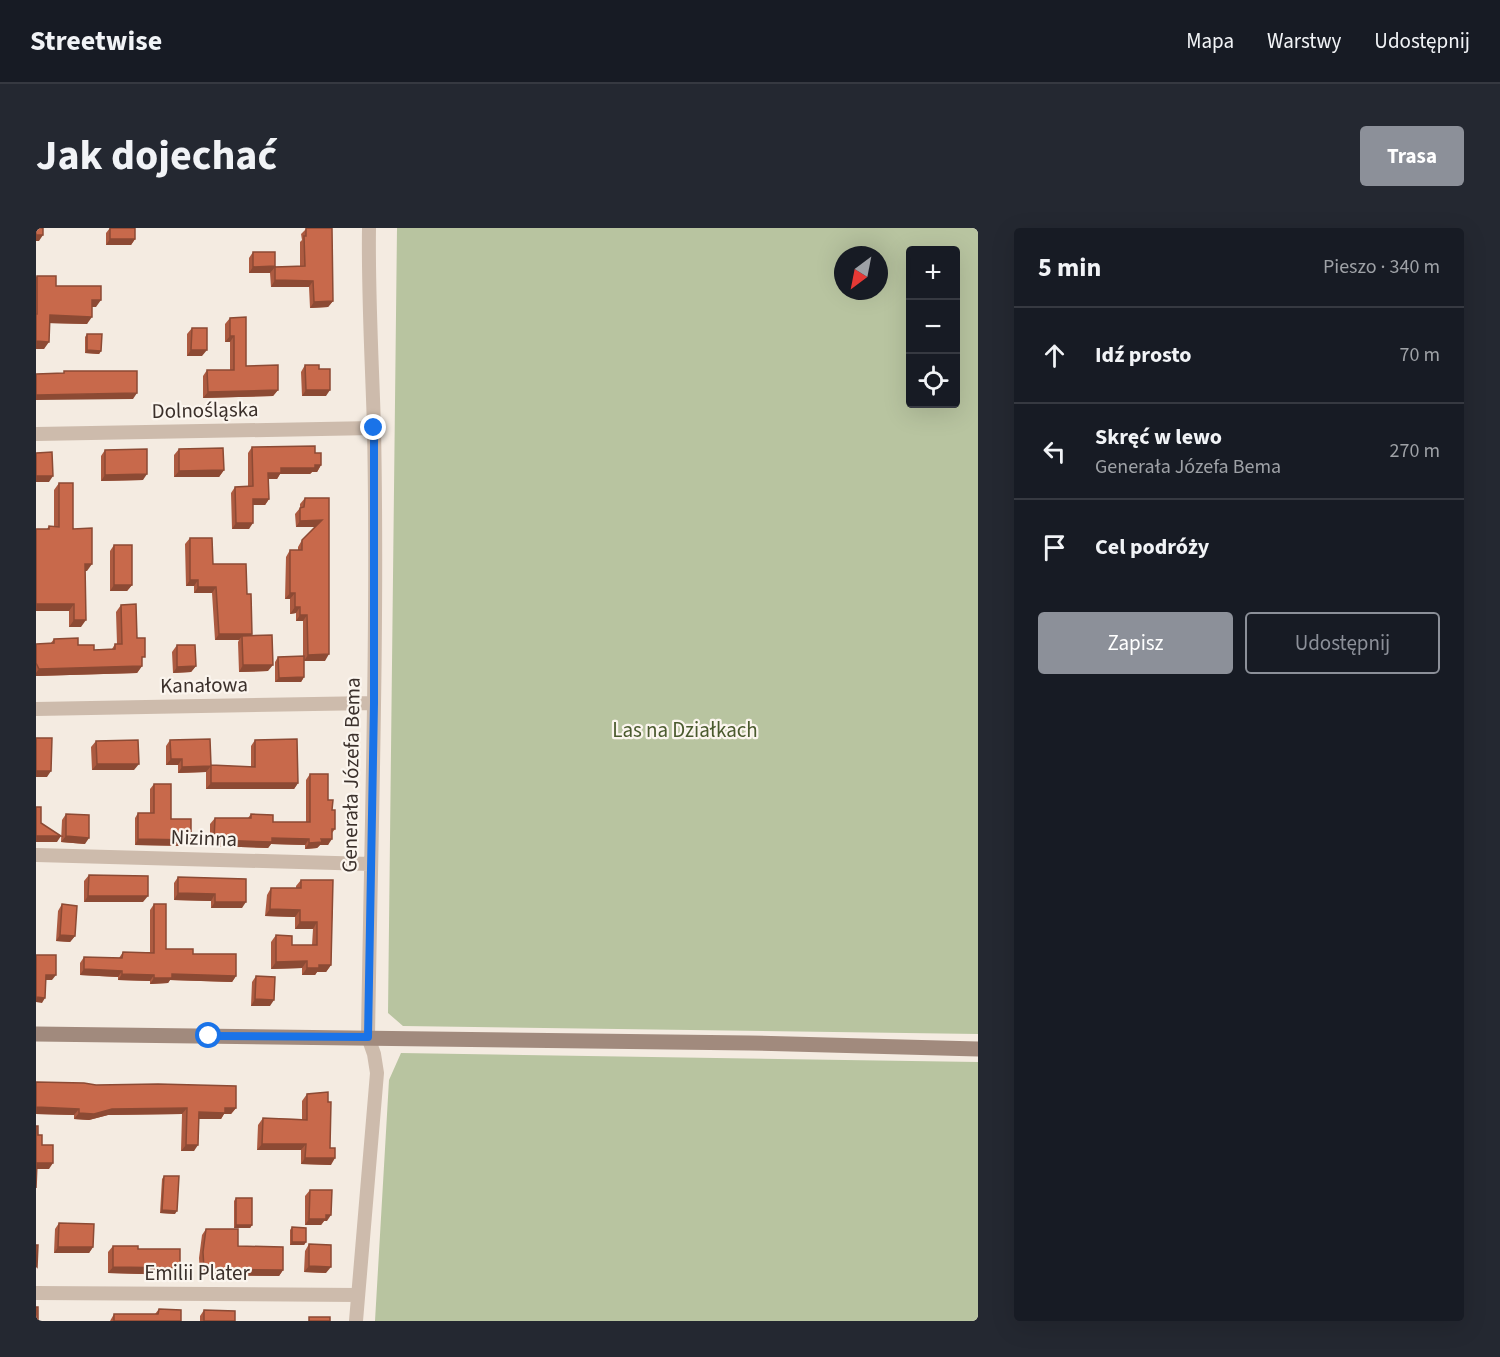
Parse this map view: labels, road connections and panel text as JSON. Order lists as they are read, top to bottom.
{
  "streets": {
    "street": [
      "Dolnośląska",
      "Kanałowa",
      "Generała Józefa Bema",
      "Nizinna",
      "Emilii Plater"
    ]
  },
  "crossings": [
    ["Dolnośląska", "Generała Józefa Bema"],
    ["Kanałowa", "Generała Józefa Bema"],
    ["Generała Józefa Bema", "Nizinna"],
    ["Generała Józefa Bema", "Emilii Plater"]
  ],
  "parks": ["Las na Działkach"],
  "north": "bottom left",
  "page": {
    "header": "Streetwise",
    "nav": ["Mapa", "Warstwy", "Udostępnij"],
    "title": "Jak dojechać",
    "buttons": [
      "Trasa",
      ["Zapisz", "Udostępnij"]
    ],
    "heading": ["5 min", "Pieszo · 340 m"],
    "map_buttons": ["+", "−"],
    "list": [
      ["Idź prosto", "70 m"],
      ["Skręć w lewo", "Generała Józefa Bema", "270 m"],
      "Cel podróży"
    ]
  }
}
